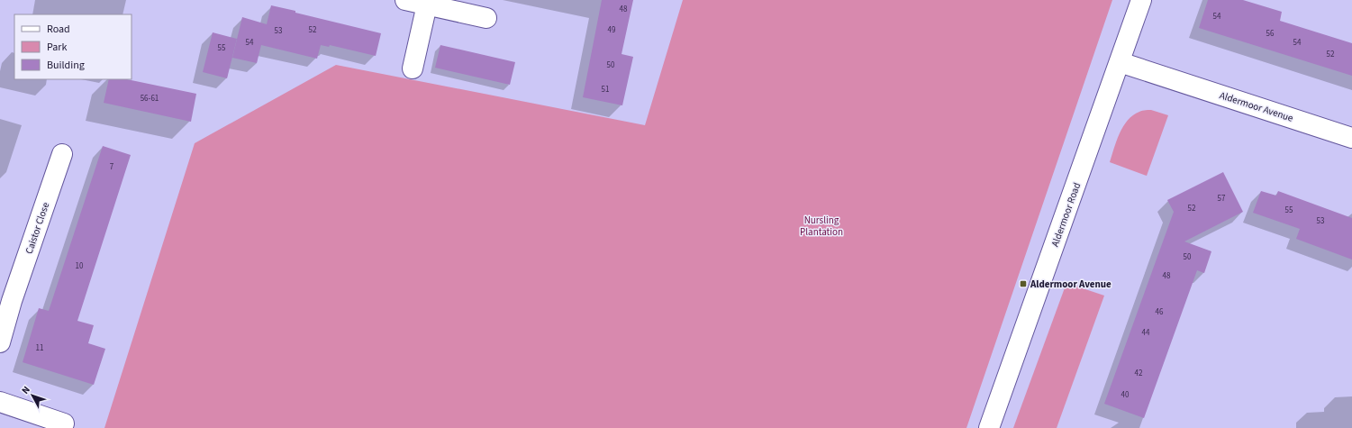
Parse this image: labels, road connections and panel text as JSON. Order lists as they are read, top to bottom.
{
  "streets": {
    "street": ["Aldermoor Avenue", "Aldermoor Road", "Caistor Close"]
  },
  "crossings": [
    ["Aldermoor Avenue", "Aldermoor Road"]
  ],
  "parks": ["Nursling Plantation"],
  "places": {
    "transit": ["Aldermoor Avenue"]
  },
  "house_numbers": [
    "48",
    "54",
    "52",
    "49",
    "53",
    "56",
    "54",
    "54",
    "55",
    "52",
    "50",
    "51",
    "56-61",
    "7",
    "57",
    "52",
    "55",
    "53",
    "50",
    "10",
    "48",
    "46",
    "44",
    "11",
    "42",
    "40"
  ],
  "legend": ["Road", "Park", "Building"],
  "north": "top left"
}
